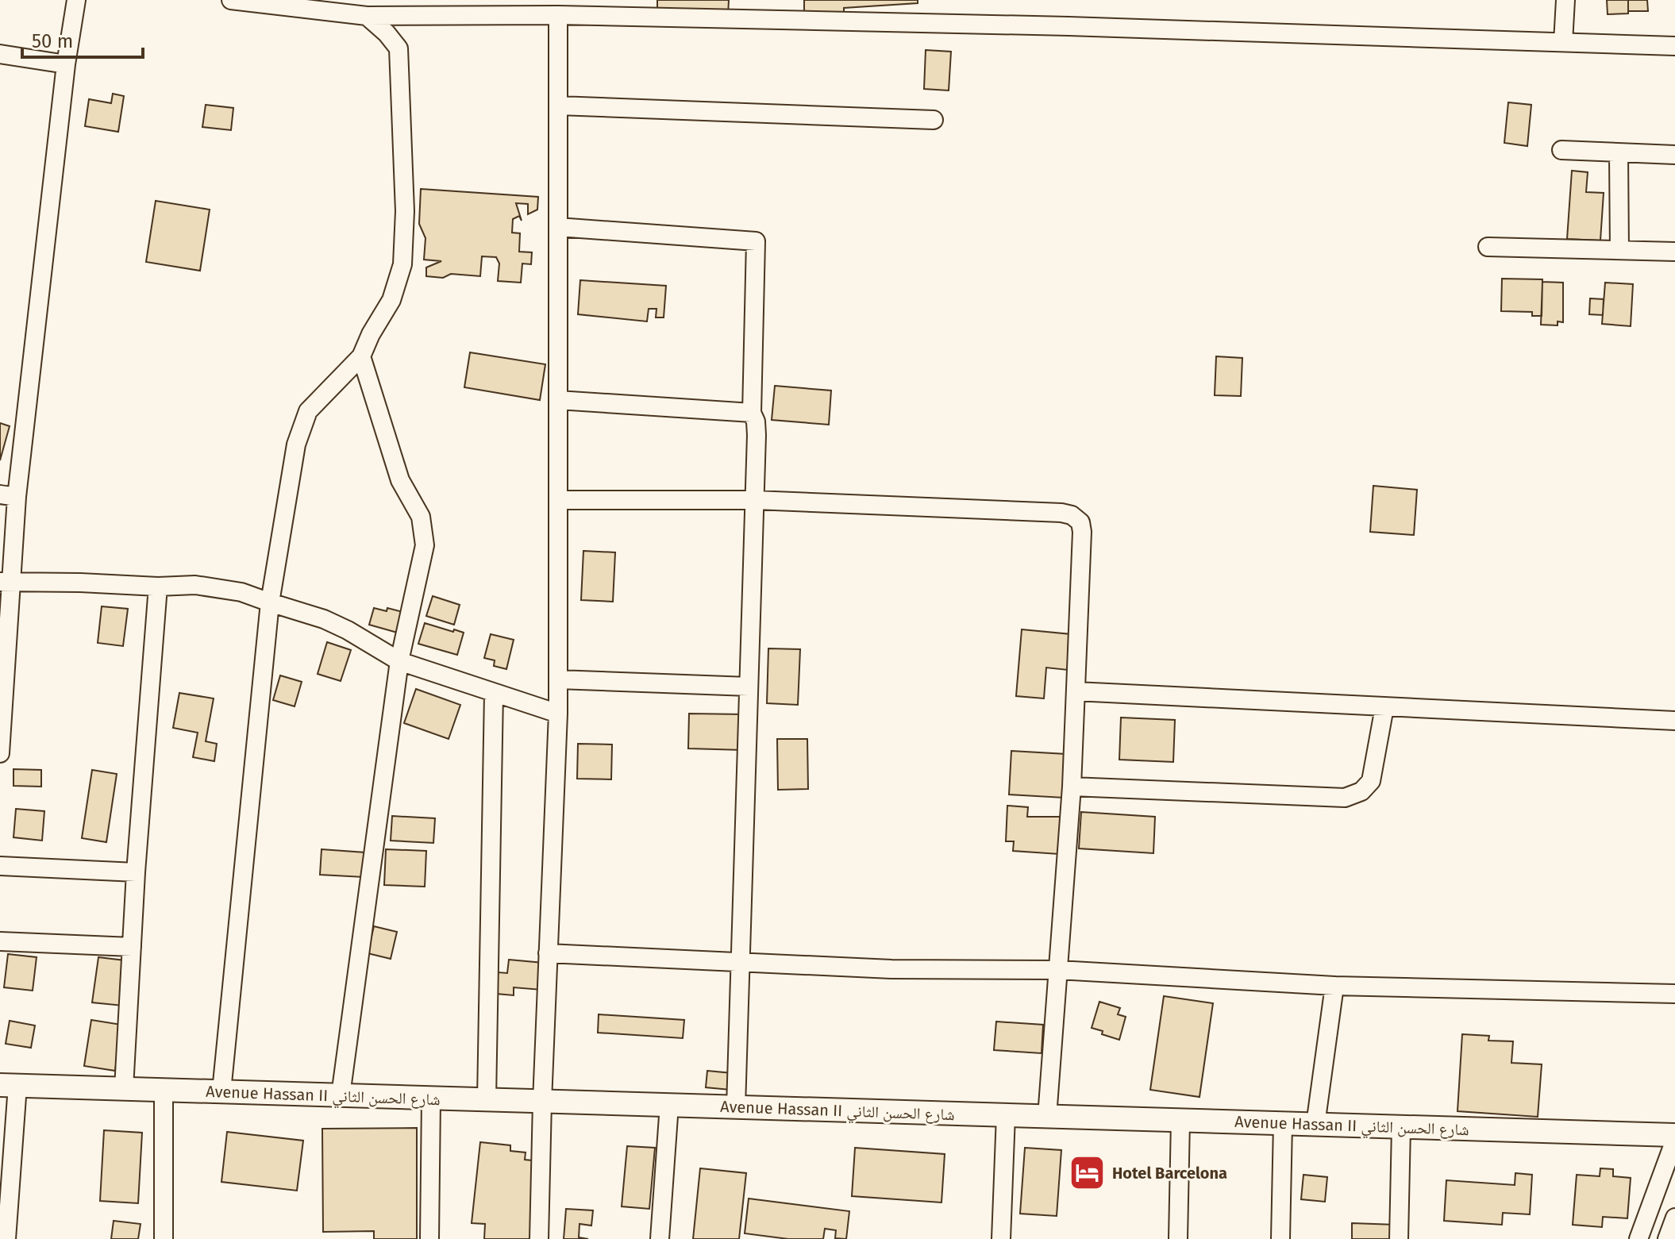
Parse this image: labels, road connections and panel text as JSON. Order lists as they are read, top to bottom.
{
  "streets": {
    "main road": ["Avenue Hassan II شارع الحسن الثاني"]
  },
  "places": {
    "hotel": ["Hotel Barcelona"]
  },
  "scale_bar": "50 m"
}
